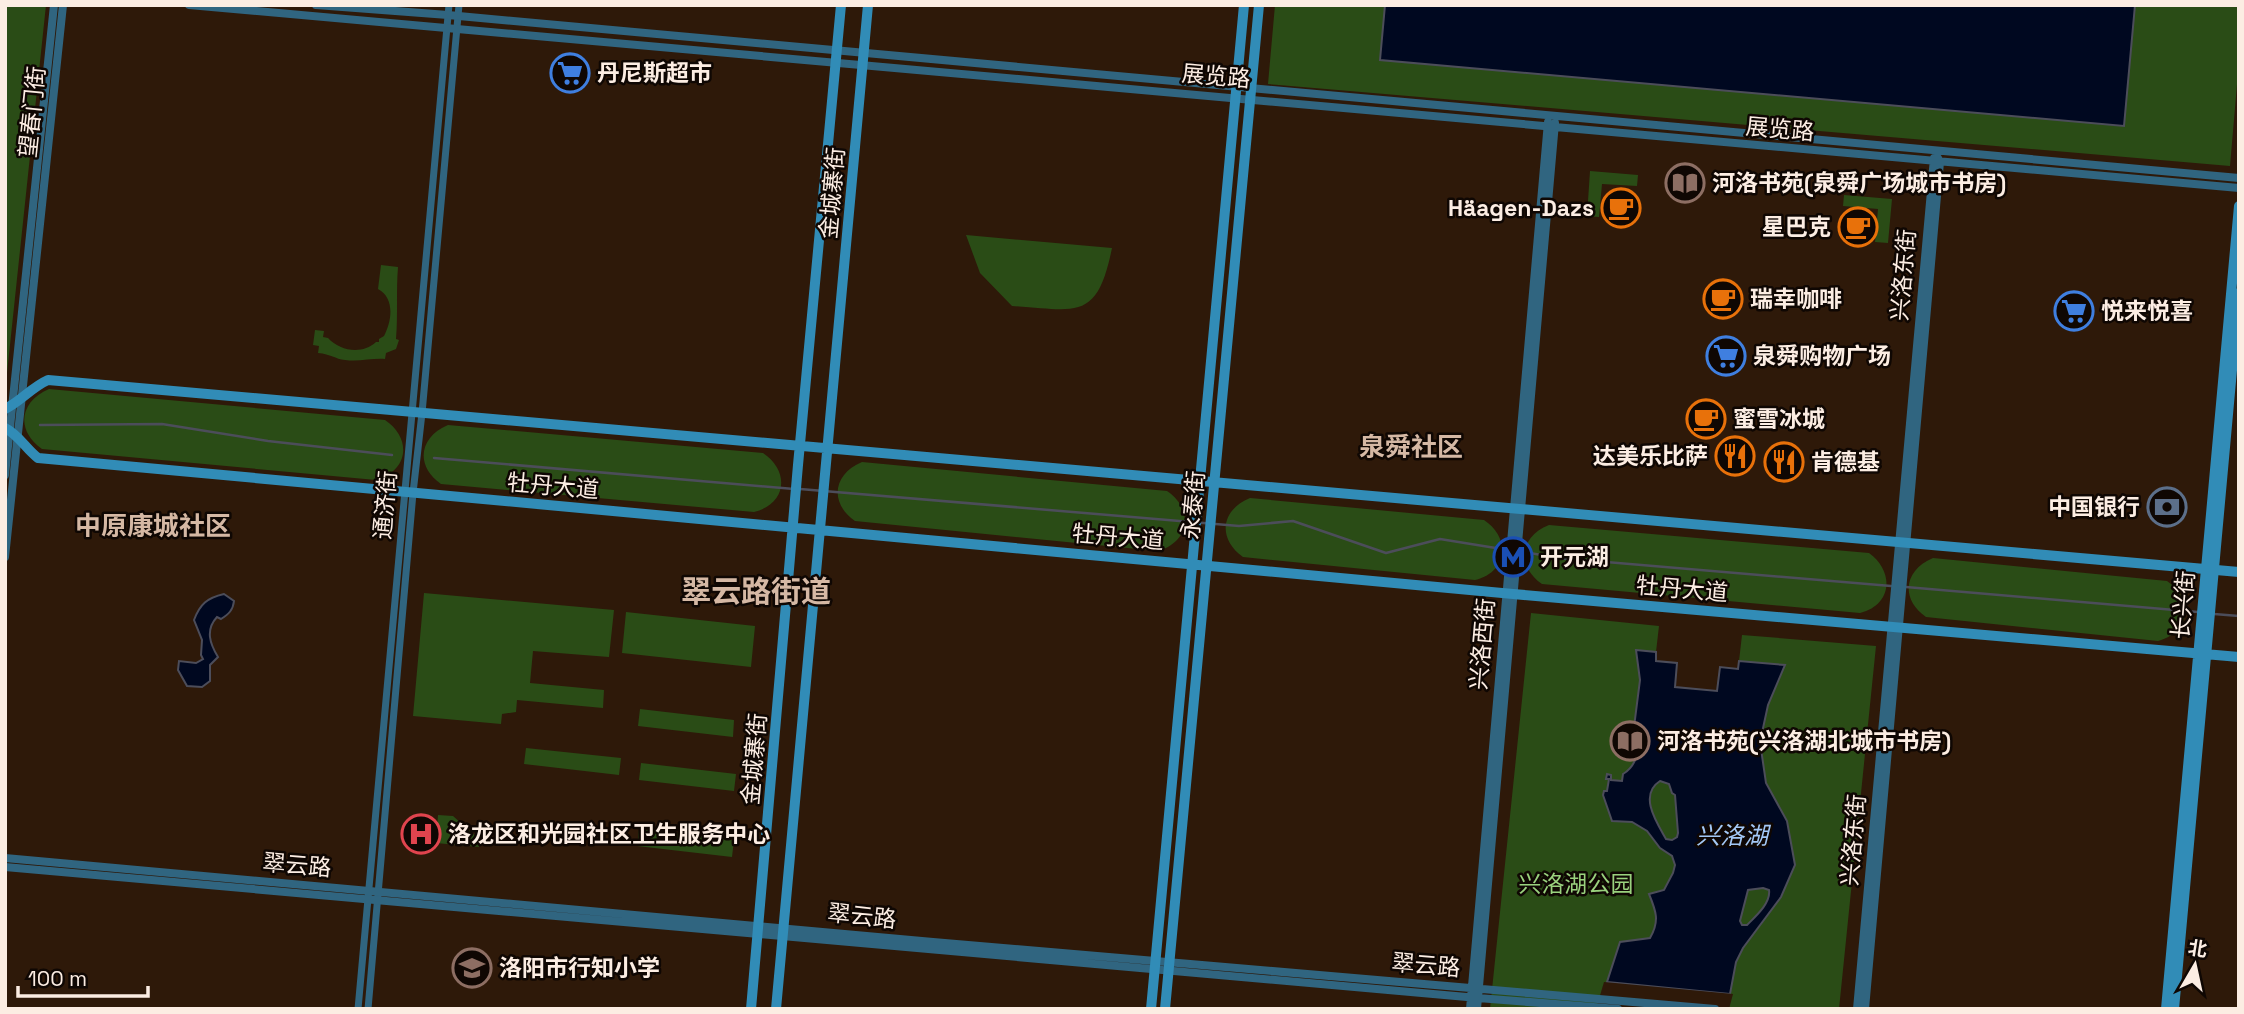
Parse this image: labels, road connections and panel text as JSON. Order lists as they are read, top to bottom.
{
  "streets": {
    "main road": [
      "金城寨街",
      "牡丹大道",
      "永泰街",
      "长兴街"
    ],
    "street": [
      "展览路",
      "望春门街",
      "兴洛东街",
      "通济街",
      "兴洛西街",
      "翠云路"
    ]
  },
  "crossings": [
    ["展览路", "金城寨街"],
    ["展览路", "兴洛东街"],
    ["展览路", "通济街"],
    ["展览路", "永泰街"],
    ["展览路", "兴洛西街"],
    ["望春门街", "牡丹大道"],
    ["金城寨街", "牡丹大道"],
    ["金城寨街", "翠云路"],
    ["兴洛东街", "牡丹大道"],
    ["牡丹大道", "通济街"],
    ["牡丹大道", "永泰街"],
    ["牡丹大道", "长兴街"],
    ["牡丹大道", "兴洛西街"],
    ["通济街", "翠云路"],
    ["永泰街", "翠云路"],
    ["兴洛西街", "翠云路"]
  ],
  "districts": ["泉舜社区", "中原康城社区", "翠云路街道"],
  "water": ["兴洛湖"],
  "parks": ["兴洛湖公园"],
  "places": {
    "supermarket": ["丹尼斯超市", "悦来悦喜", "泉舜购物广场"],
    "library": ["河洛书苑(泉舜广场城市书房)", "河洛书苑(兴洛湖北城市书房)"],
    "cafe": [
      "Häagen-Dazs",
      "星巴克",
      "瑞幸咖啡",
      "蜜雪冰城"
    ],
    "restaurant": ["达美乐比萨", "肯德基"],
    "bank": ["中国银行"],
    "metro station": ["开元湖"],
    "hospital": ["洛龙区和光园社区卫生服务中心"],
    "school or university": ["洛阳市行知小学"]
  },
  "scale_bar": "100 m",
  "north": "top"
}
